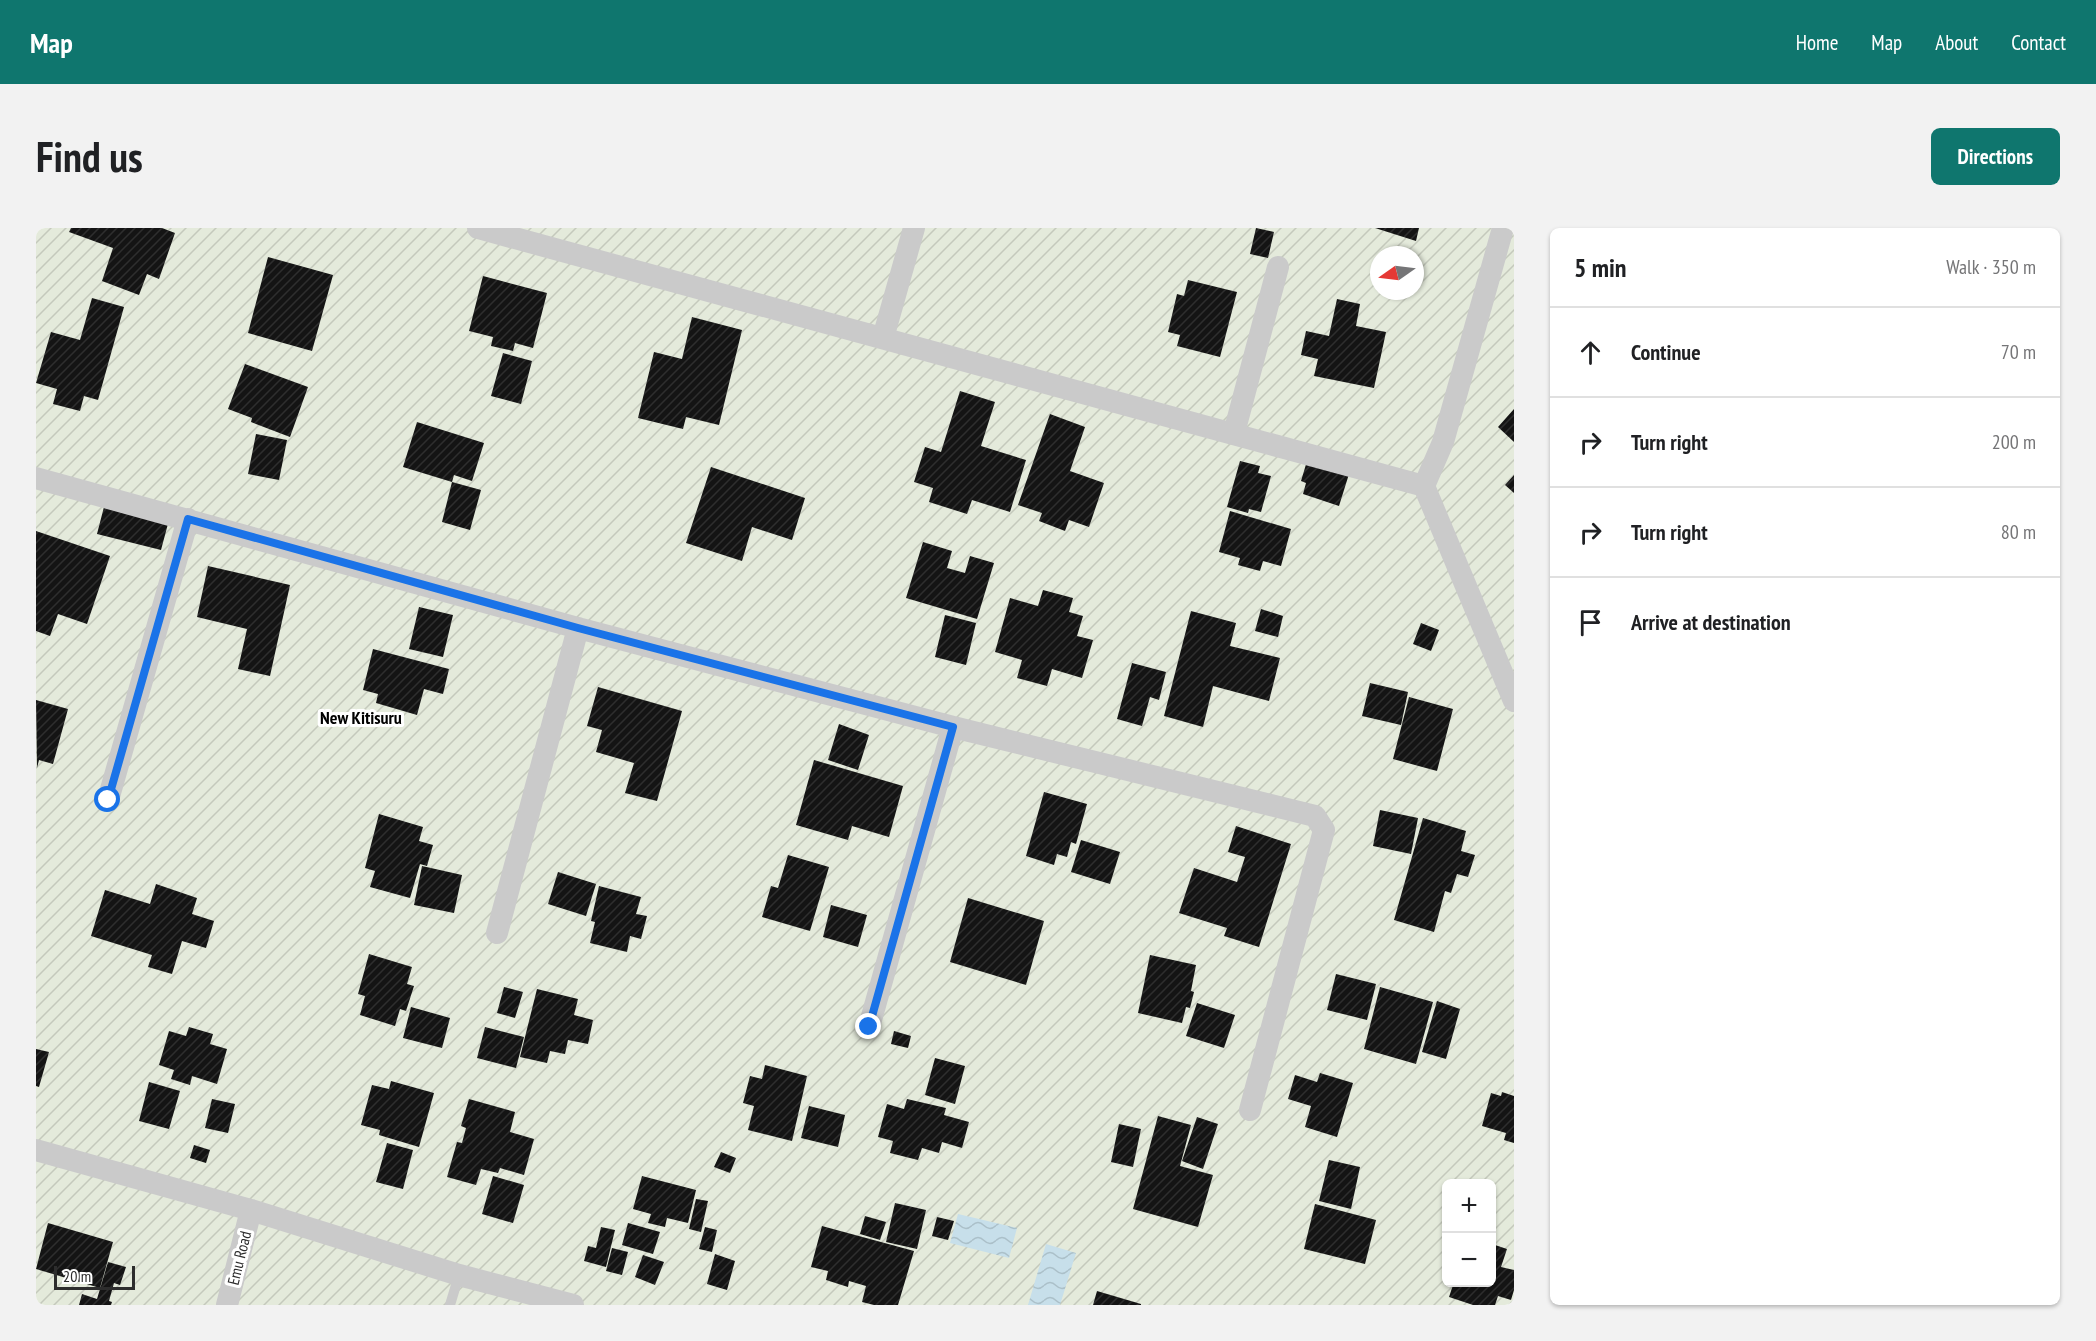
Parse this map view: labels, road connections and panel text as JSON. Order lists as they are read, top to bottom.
{
  "streets": {
    "street": ["Emu Road"]
  },
  "districts": ["New Kitisuru"],
  "scale_bar": "20 m",
  "north": "left",
  "page": {
    "header": "Map",
    "nav": [
      "Home",
      "Map",
      "About",
      "Contact"
    ],
    "buttons": "Directions",
    "title": "Find us",
    "heading": ["5 min", "Walk · 350 m"],
    "list": [
      ["Continue", "70 m"],
      ["Turn right", "200 m"],
      ["Turn right", "80 m"],
      "Arrive at destination"
    ],
    "map_buttons": ["+", "−"],
    "scale": "20 m"
  }
}
